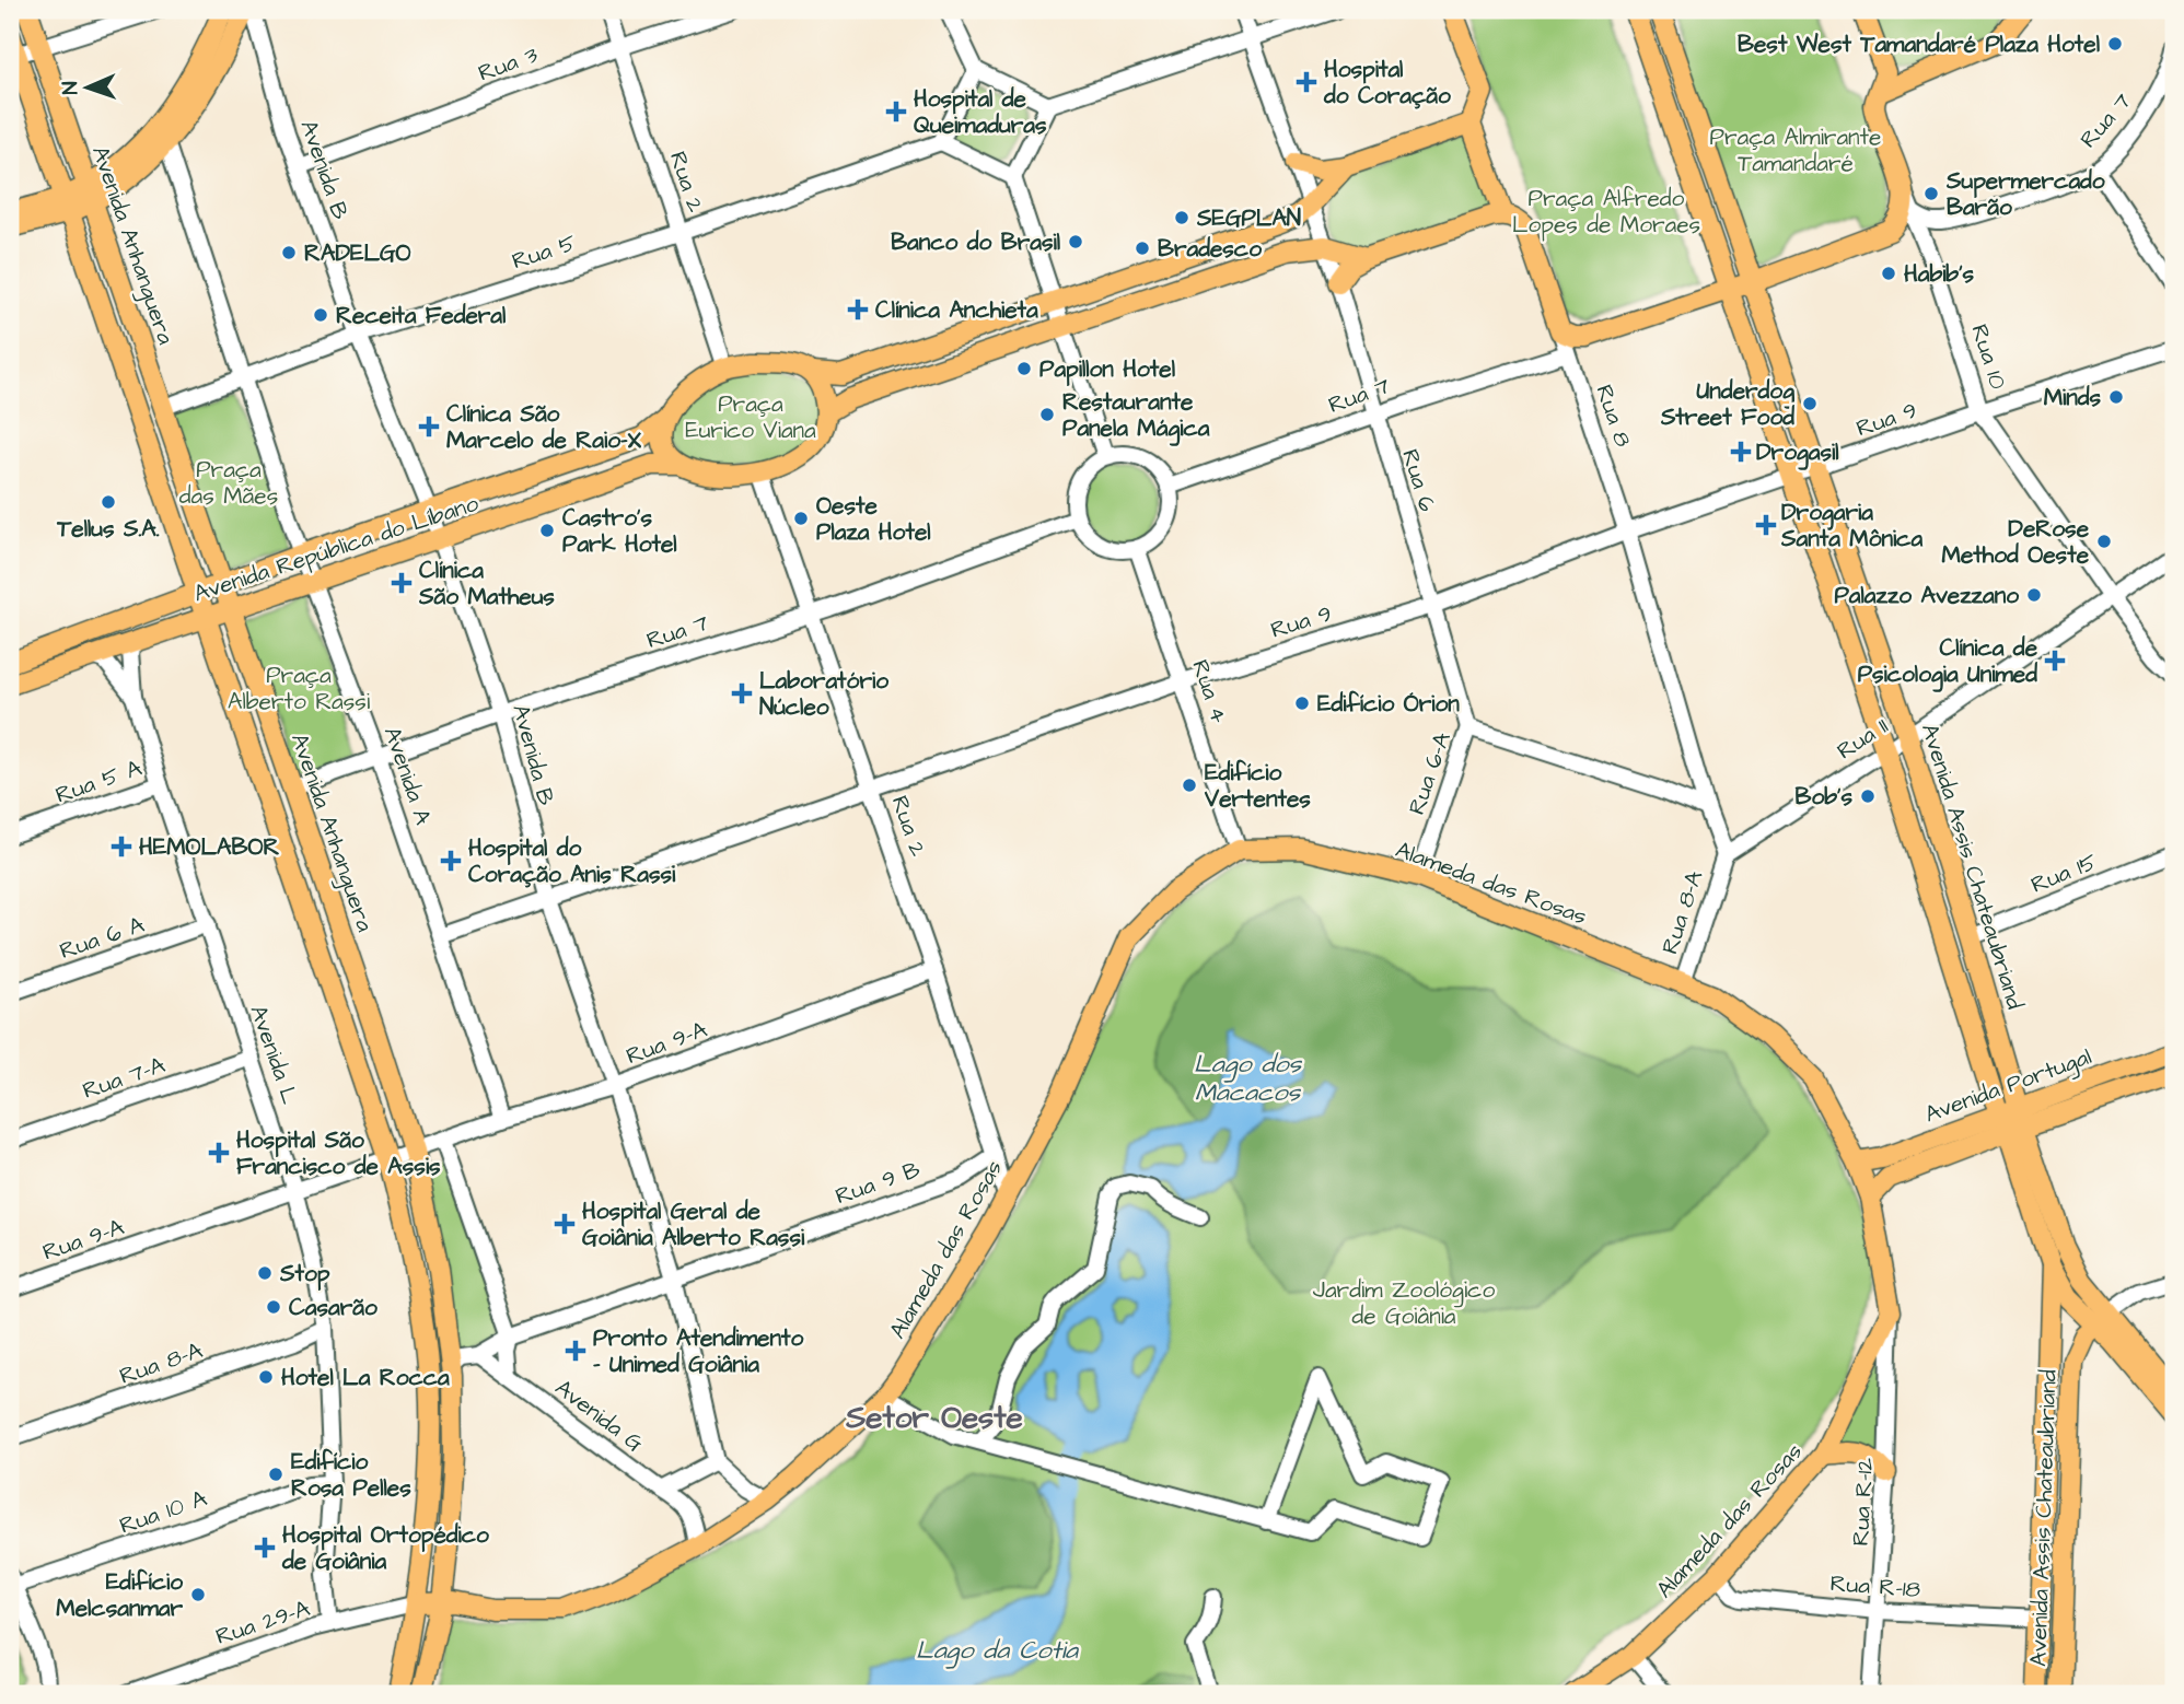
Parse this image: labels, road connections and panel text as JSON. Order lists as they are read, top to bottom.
{
  "streets": {
    "main road": [
      "Avenida Anhanguera",
      "Rua 10",
      "Rua 8",
      "Avenida República do Líbano",
      "Avenida Assis Chateaubriand",
      "Alameda das Rosas",
      "Avenida Portugal"
    ],
    "street": [
      "Rua 3",
      "Rua 7",
      "Avenida B",
      "Rua 2",
      "Rua 5",
      "Rua 9",
      "Rua 6",
      "Rua 4",
      "Rua 11",
      "Rua 6-A",
      "Avenida A",
      "Rua 5 A",
      "Rua 15",
      "Rua 8-A",
      "Rua 6 A",
      "Rua 9-A",
      "Avenida L",
      "Rua 7-A",
      "Rua 9 B",
      "Avenida G",
      "Rua R-12",
      "Rua 10 A",
      "Rua R-18",
      "Rua 29-A"
    ]
  },
  "crossings": [
    ["Rua 3", "Avenida B"],
    ["Rua 3", "Rua 2"],
    ["Rua 7", "Avenida B"],
    ["Rua 7", "Rua 2"],
    ["Rua 7", "Avenida Anhanguera"],
    ["Rua 7", "Rua 10"],
    ["Rua 7", "Rua 8"],
    ["Rua 7", "Rua 6"],
    ["Rua 7", "Rua 4"],
    ["Rua 7", "Avenida A"],
    ["Avenida B", "Rua 5"],
    ["Avenida B", "Rua 9"],
    ["Avenida B", "Avenida República do Líbano"],
    ["Avenida B", "Rua 9-A"],
    ["Avenida B", "Rua 9 B"],
    ["Rua 2", "Rua 5"],
    ["Rua 2", "Rua 9"],
    ["Rua 2", "Avenida República do Líbano"],
    ["Rua 2", "Alameda das Rosas"],
    ["Rua 2", "Rua 9-A"],
    ["Rua 2", "Rua 9 B"],
    ["Avenida Anhanguera", "Rua 5"],
    ["Avenida Anhanguera", "Avenida República do Líbano"],
    ["Avenida Anhanguera", "Alameda das Rosas"],
    ["Avenida Anhanguera", "Rua 9-A"],
    ["Rua 5", "Avenida A"],
    ["Rua 10", "Rua 9"],
    ["Rua 10", "Rua 11"],
    ["Rua 8", "Rua 9"],
    ["Rua 8", "Rua 11"],
    ["Rua 8", "Rua 8-A"],
    ["Rua 9", "Rua 6"],
    ["Rua 9", "Rua 4"],
    ["Rua 9", "Avenida A"],
    ["Rua 9", "Avenida Assis Chateaubriand"],
    ["Rua 6", "Rua 6-A"],
    ["Avenida República do Líbano", "Avenida A"],
    ["Avenida República do Líbano", "Avenida L"],
    ["Rua 4", "Alameda das Rosas"],
    ["Rua 11", "Avenida Assis Chateaubriand"],
    ["Rua 11", "Rua 8-A"],
    ["Rua 6-A", "Alameda das Rosas"],
    ["Avenida A", "Rua 9-A"],
    ["Rua 5 A", "Avenida L"],
    ["Avenida Assis Chateaubriand", "Rua 15"],
    ["Avenida Assis Chateaubriand", "Avenida Portugal"],
    ["Avenida Assis Chateaubriand", "Rua R-18"],
    ["Alameda das Rosas", "Rua 8-A"],
    ["Alameda das Rosas", "Avenida Portugal"],
    ["Alameda das Rosas", "Avenida G"],
    ["Alameda das Rosas", "Rua R-12"],
    ["Alameda das Rosas", "Rua R-18"],
    ["Alameda das Rosas", "Rua 29-A"],
    ["Rua 8-A", "Avenida L"],
    ["Rua 6 A", "Avenida L"],
    ["Rua 9-A", "Avenida L"],
    ["Avenida L", "Rua 7-A"],
    ["Avenida L", "Rua 10 A"],
    ["Avenida L", "Rua 29-A"],
    ["Rua 9 B", "Avenida G"],
    ["Rua R-12", "Rua R-18"]
  ],
  "districts": ["Setor Oeste"],
  "water": ["Lago dos Macacos", "Lago da Cotia"],
  "parks": [
    "Praça Almirante Tamandaré",
    "Praça Alfredo Lopes de Moraes",
    "Praça Eurico Viana",
    "Praça das Mães",
    "Praça Alberto Rassi",
    "Jardim Zoológico de Goiânia"
  ],
  "places": {
    "other": [
      "Best West Tamandaré Plaza Hotel",
      "Supermercado Barão",
      "SEGPLAN",
      "Banco do Brasil",
      "Bradesco",
      "RADELGO",
      "Habib's",
      "Receita Federal",
      "Papillon Hotel",
      "Minds",
      "Underdog Street Food",
      "Restaurante Panela Mágica",
      "Tellus S.A.",
      "Oeste Plaza Hotel",
      "Castro's Park Hotel",
      "DeRose Method Oeste",
      "Palazzo Avezzano",
      "Edifício Órion",
      "Edifício Vertentes",
      "Bob's",
      "Stop",
      "Casarão",
      "Hotel La Rocca",
      "Edifício Rosa Pelles",
      "Edifício Melcsanmar"
    ],
    "health": [
      "Hospital do Coração",
      "Hospital de Queimaduras",
      "Clínica Anchieta",
      "Clínica São Marcelo de Raio-X",
      "Drogasil",
      "Drogaria Santa Mônica",
      "Clínica São Matheus",
      "Clínica de Psicologia Unimed",
      "Laboratório Núcleo",
      "HEMOLABOR",
      "Hospital do Coração Anis Rassi",
      "Hospital São Francisco de Assis",
      "Hospital Geral de Goiânia Alberto Rassi",
      "Pronto Atendimento - Unimed Goiânia",
      "Hospital Ortopédico de Goiânia"
    ]
  },
  "north": "left"
}
